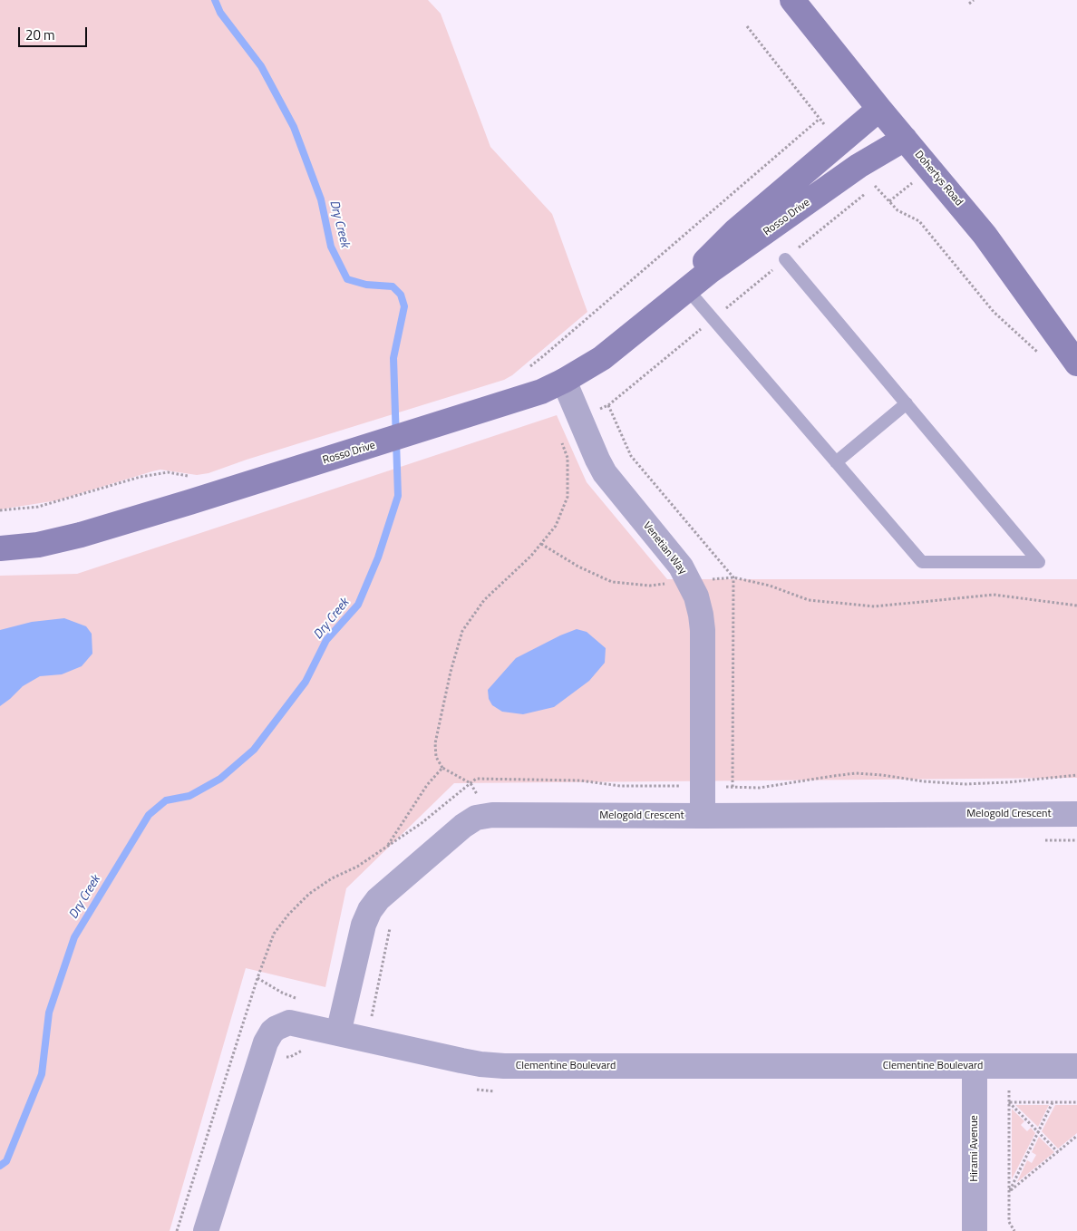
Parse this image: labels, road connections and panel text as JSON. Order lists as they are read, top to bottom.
{
  "streets": {
    "street": [
      "Dohertys Road",
      "Rosso Drive",
      "Venetian Way",
      "Melogold Crescent",
      "Clementine Boulevard",
      "Hirami Avenue"
    ]
  },
  "crossings": [
    ["Dohertys Road", "Rosso Drive"],
    ["Rosso Drive", "Venetian Way"],
    ["Venetian Way", "Melogold Crescent"],
    ["Melogold Crescent", "Clementine Boulevard"],
    ["Clementine Boulevard", "Hirami Avenue"]
  ],
  "water": ["Dry Creek"],
  "scale_bar": "20 m"
}
